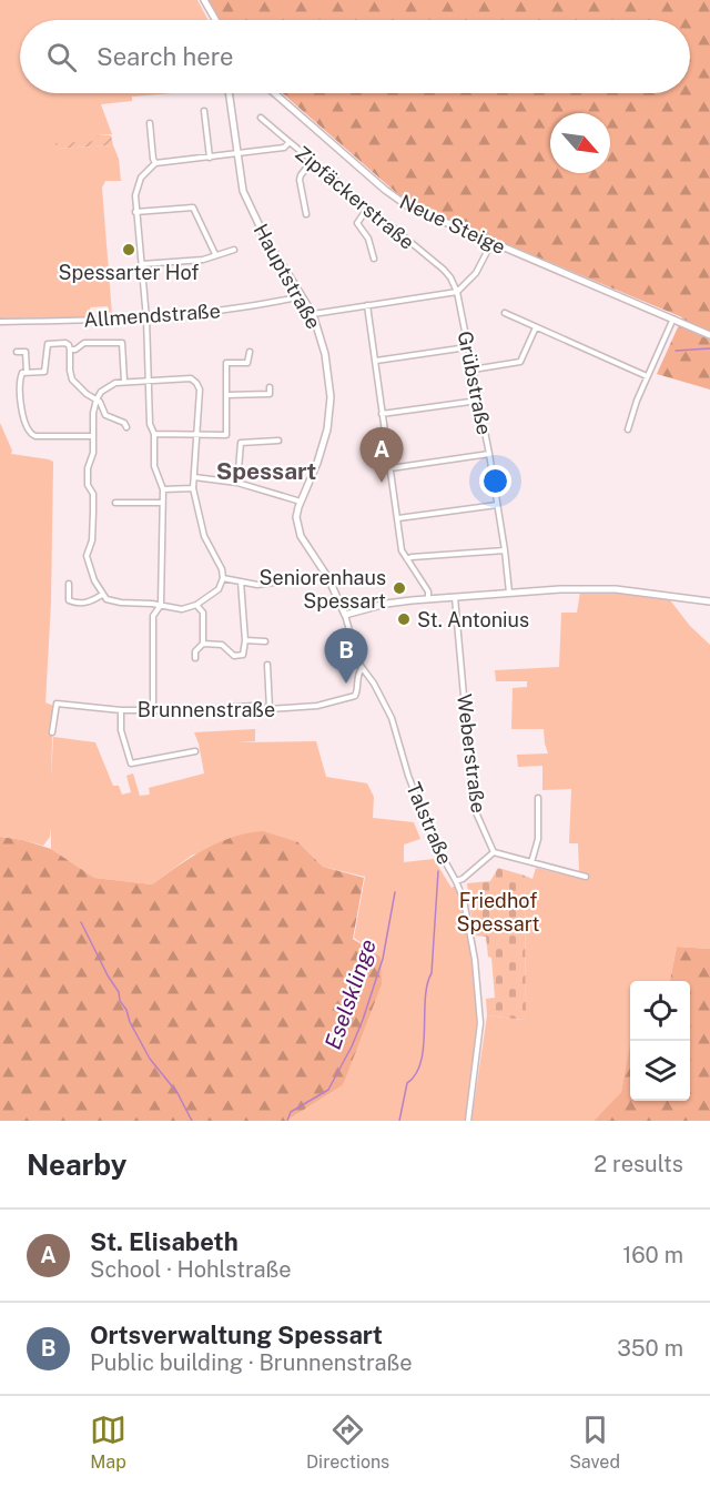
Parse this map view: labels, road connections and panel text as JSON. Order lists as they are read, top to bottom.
{
  "streets": {
    "street": [
      "Zipfäckerstraße",
      "Neue Steige",
      "Hauptstraße",
      "Allmendstraße",
      "Grübstraße",
      "Brunnenstraße",
      "Weberstraße",
      "Talstraße"
    ]
  },
  "crossings": [
    ["Zipfäckerstraße", "Hauptstraße"],
    ["Zipfäckerstraße", "Grübstraße"],
    ["Hauptstraße", "Allmendstraße"],
    ["Hauptstraße", "Talstraße"],
    ["Brunnenstraße", "Talstraße"]
  ],
  "districts": ["Spessart"],
  "water": ["Eselsklinge"],
  "parks": ["Friedhof Spessart"],
  "places": ["Spessarter Hof", "Seniorenhaus Spessart", "St. Antonius"],
  "north": "bottom right",
  "page": {
    "search": "Search here",
    "pins": ["A", "B"],
    "heading": ["Nearby", "2 results"],
    "list": [
      {
        "mark": "A",
        "name": "St. Elisabeth",
        "note": "School · Hohlstraße",
        "value": "160 m"
      },
      {
        "mark": "B",
        "name": "Ortsverwaltung Spessart",
        "note": "Public building · Brunnenstraße",
        "value": "350 m"
      }
    ],
    "nav": ["Map", "Directions", "Saved"]
  }
}
